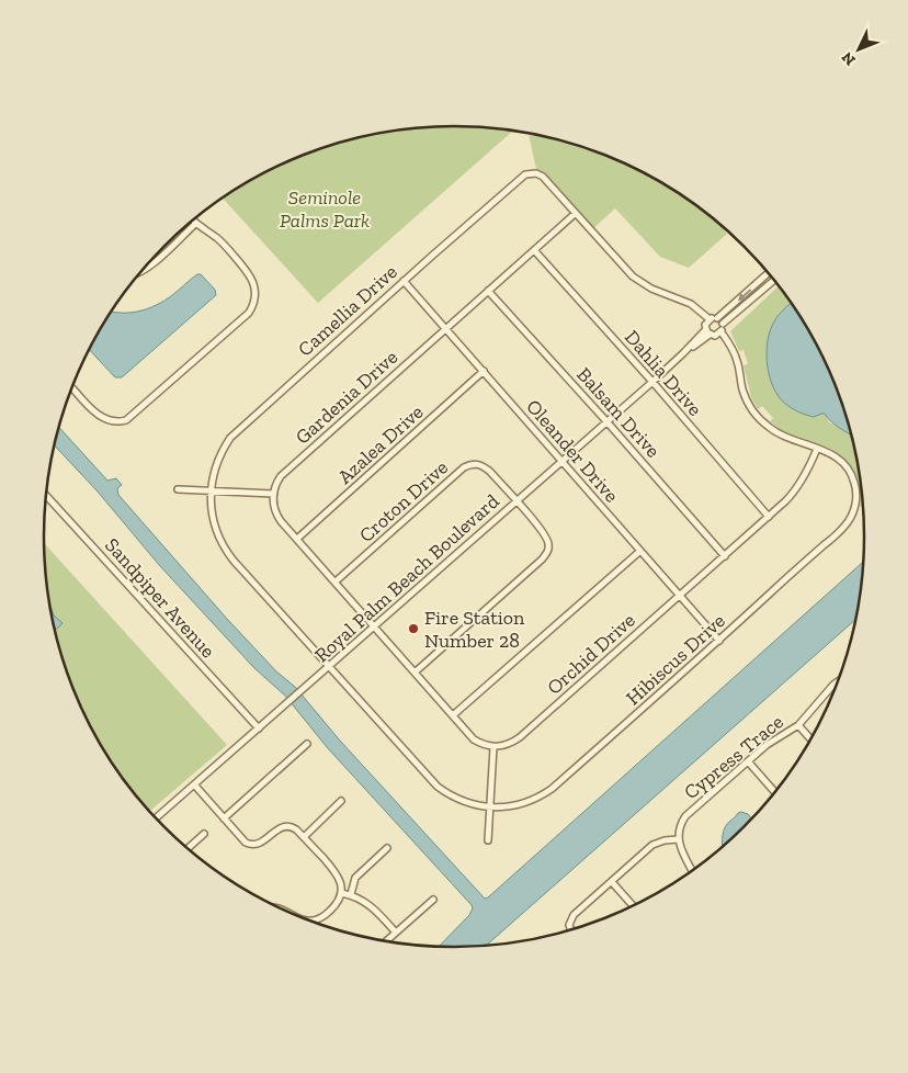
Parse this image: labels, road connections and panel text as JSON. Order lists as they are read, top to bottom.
{
  "streets": {
    "street": [
      "Camellia Drive",
      "Dahlia Drive",
      "Gardenia Drive",
      "Balsam Drive",
      "Azalea Drive",
      "Oleander Drive",
      "Croton Drive",
      "Royal Palm Beach Boulevard",
      "Sandpiper Avenue",
      "Orchid Drive",
      "Hibiscus Drive",
      "Cypress Trace"
    ]
  },
  "crossings": [
    ["Camellia Drive", "Gardenia Drive"],
    ["Camellia Drive", "Oleander Drive"],
    ["Camellia Drive", "Royal Palm Beach Boulevard"],
    ["Camellia Drive", "Hibiscus Drive"],
    ["Dahlia Drive", "Gardenia Drive"],
    ["Dahlia Drive", "Royal Palm Beach Boulevard"],
    ["Dahlia Drive", "Orchid Drive"],
    ["Gardenia Drive", "Balsam Drive"],
    ["Gardenia Drive", "Oleander Drive"],
    ["Balsam Drive", "Royal Palm Beach Boulevard"],
    ["Balsam Drive", "Orchid Drive"],
    ["Azalea Drive", "Oleander Drive"],
    ["Oleander Drive", "Royal Palm Beach Boulevard"],
    ["Oleander Drive", "Orchid Drive"],
    ["Oleander Drive", "Hibiscus Drive"],
    ["Croton Drive", "Royal Palm Beach Boulevard"],
    ["Royal Palm Beach Boulevard", "Sandpiper Avenue"],
    ["Royal Palm Beach Boulevard", "Hibiscus Drive"],
    ["Orchid Drive", "Hibiscus Drive"]
  ],
  "parks": ["Seminole Palms Park"],
  "places": ["Fire Station Number 28"],
  "north": "bottom left"
}
